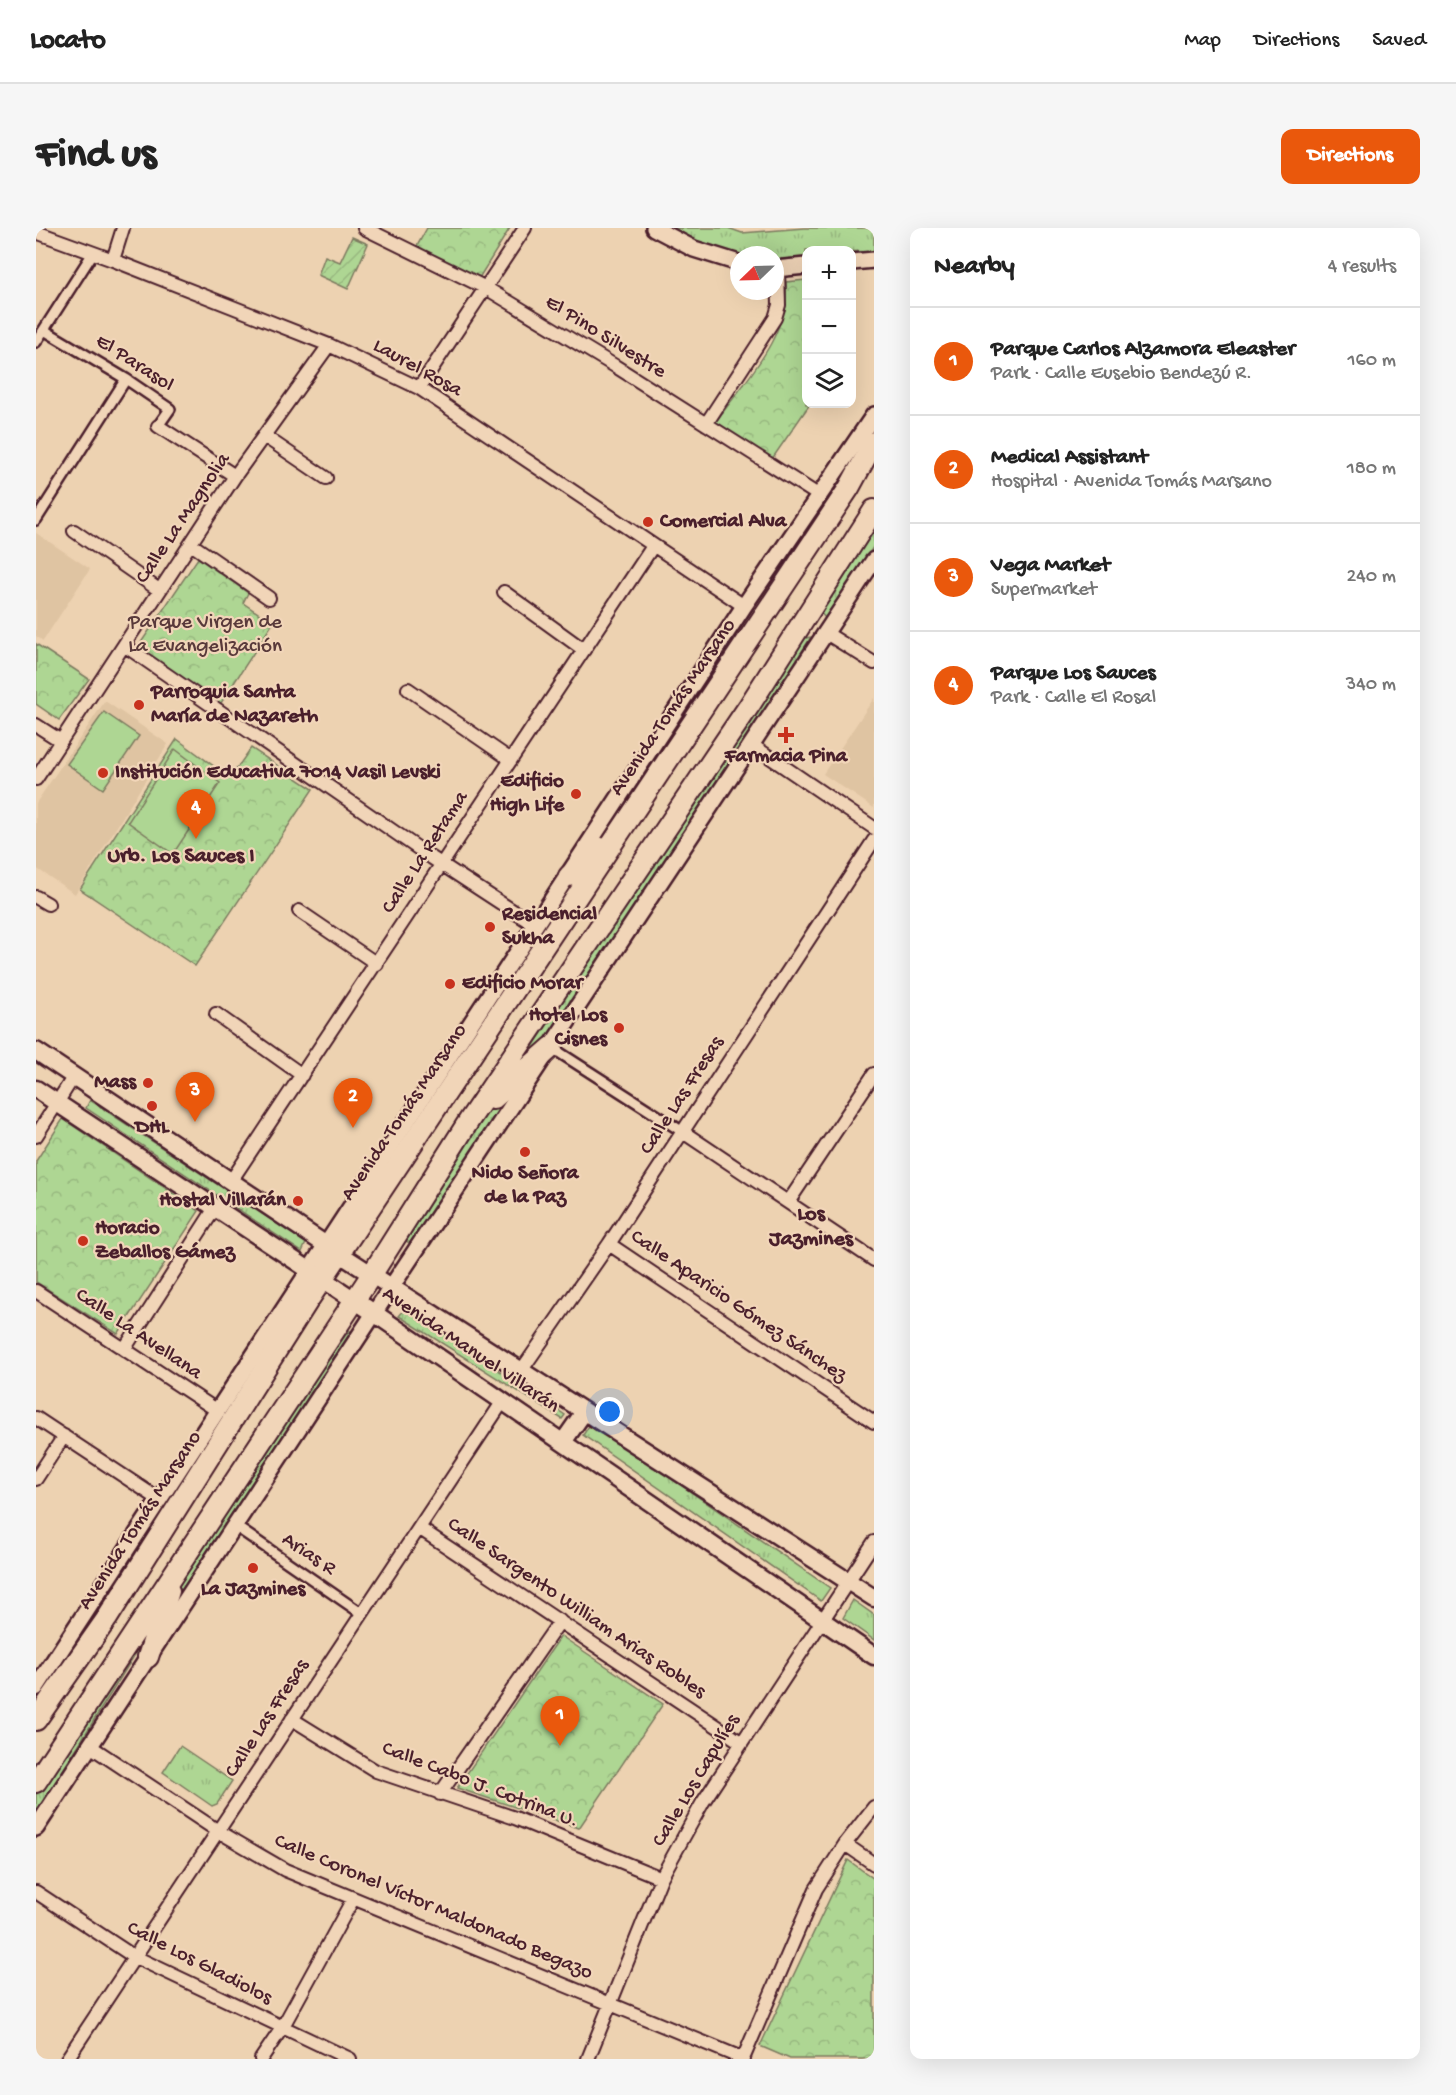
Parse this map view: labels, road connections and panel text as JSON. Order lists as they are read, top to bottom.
{
  "streets": {
    "main road": ["Avenida Tomás Marsano", "Avenida Manuel Villarán"],
    "street": [
      "El Pino Silvestre",
      "El Parasol",
      "Laurel Rosa",
      "Calle La Magnolia",
      "Calle La Retama",
      "Calle Las Fresas",
      "Calle Aparicio Gómez Sánchez",
      "Calle La Avellana",
      "Arias R",
      "Calle Sargento William Arias Robles",
      "Calle Los Capulíes",
      "Calle Cabo J. Cotrina U.",
      "Calle Coronel Víctor Maldonado Begazo",
      "Calle Los Gladiolos"
    ]
  },
  "crossings": [
    ["El Pino Silvestre", "Avenida Tomás Marsano"],
    ["El Parasol", "Calle La Magnolia"],
    ["Laurel Rosa", "Calle La Magnolia"],
    ["Laurel Rosa", "Avenida Tomás Marsano"],
    ["Laurel Rosa", "Calle La Retama"],
    ["Avenida Tomás Marsano", "Calle La Avellana"],
    ["Avenida Tomás Marsano", "Avenida Manuel Villarán"],
    ["Calle La Retama", "Avenida Manuel Villarán"],
    ["Calle Las Fresas", "Calle Aparicio Gómez Sánchez"],
    ["Calle Las Fresas", "Avenida Manuel Villarán"],
    ["Calle Las Fresas", "Arias R"],
    ["Calle Las Fresas", "Calle Sargento William Arias Robles"],
    ["Calle Las Fresas", "Calle Cabo J. Cotrina U."],
    ["Calle Las Fresas", "Calle Coronel Víctor Maldonado Begazo"],
    ["Calle Las Fresas", "Calle Los Gladiolos"],
    ["Avenida Manuel Villarán", "Calle Los Capulíes"],
    ["Calle Sargento William Arias Robles", "Calle Los Capulíes"],
    ["Calle Los Capulíes", "Calle Cabo J. Cotrina U."],
    ["Calle Los Capulíes", "Calle Coronel Víctor Maldonado Begazo"]
  ],
  "districts": ["Urb. Los Sauces I", "Los Jazmines"],
  "parks": ["Parque Virgen de La Evangelización"],
  "places": {
    "other": [
      "Comercial Alva",
      "Parroquia Santa María de Nazareth",
      "Institución Educativa 7014 Vasil Levski",
      "Edificio High Life",
      "Residencial Sukha",
      "Edificio Morar",
      "Hotel Los Cisnes",
      "Mass",
      "DHL",
      "Nido Señora de la Paz",
      "Hostal Villarán",
      "Horacio Zeballos Gámez",
      "La Jazmines"
    ],
    "health": ["Farmacia Pina"]
  },
  "north": "bottom left",
  "page": {
    "header": "Locato",
    "nav": ["Map", "Directions", "Saved"],
    "buttons": "Directions",
    "title": "Find us",
    "heading": ["Nearby", "4 results"],
    "map_buttons": ["+", "−"],
    "list": [
      {
        "mark": "1",
        "name": "Parque Carlos Alzamora Eleaster",
        "note": "Park · Calle Eusebio Bendezú R.",
        "value": "160 m"
      },
      {
        "mark": "2",
        "name": "Medical Assistant",
        "note": "Hospital · Avenida Tomás Marsano",
        "value": "180 m"
      },
      {
        "mark": "3",
        "name": "Vega Market",
        "note": "Supermarket",
        "value": "240 m"
      },
      {
        "mark": "4",
        "name": "Parque Los Sauces",
        "note": "Park · Calle El Rosal",
        "value": "340 m"
      }
    ],
    "pins": [
      "4",
      "3",
      "2",
      "1"
    ]
  }
}
